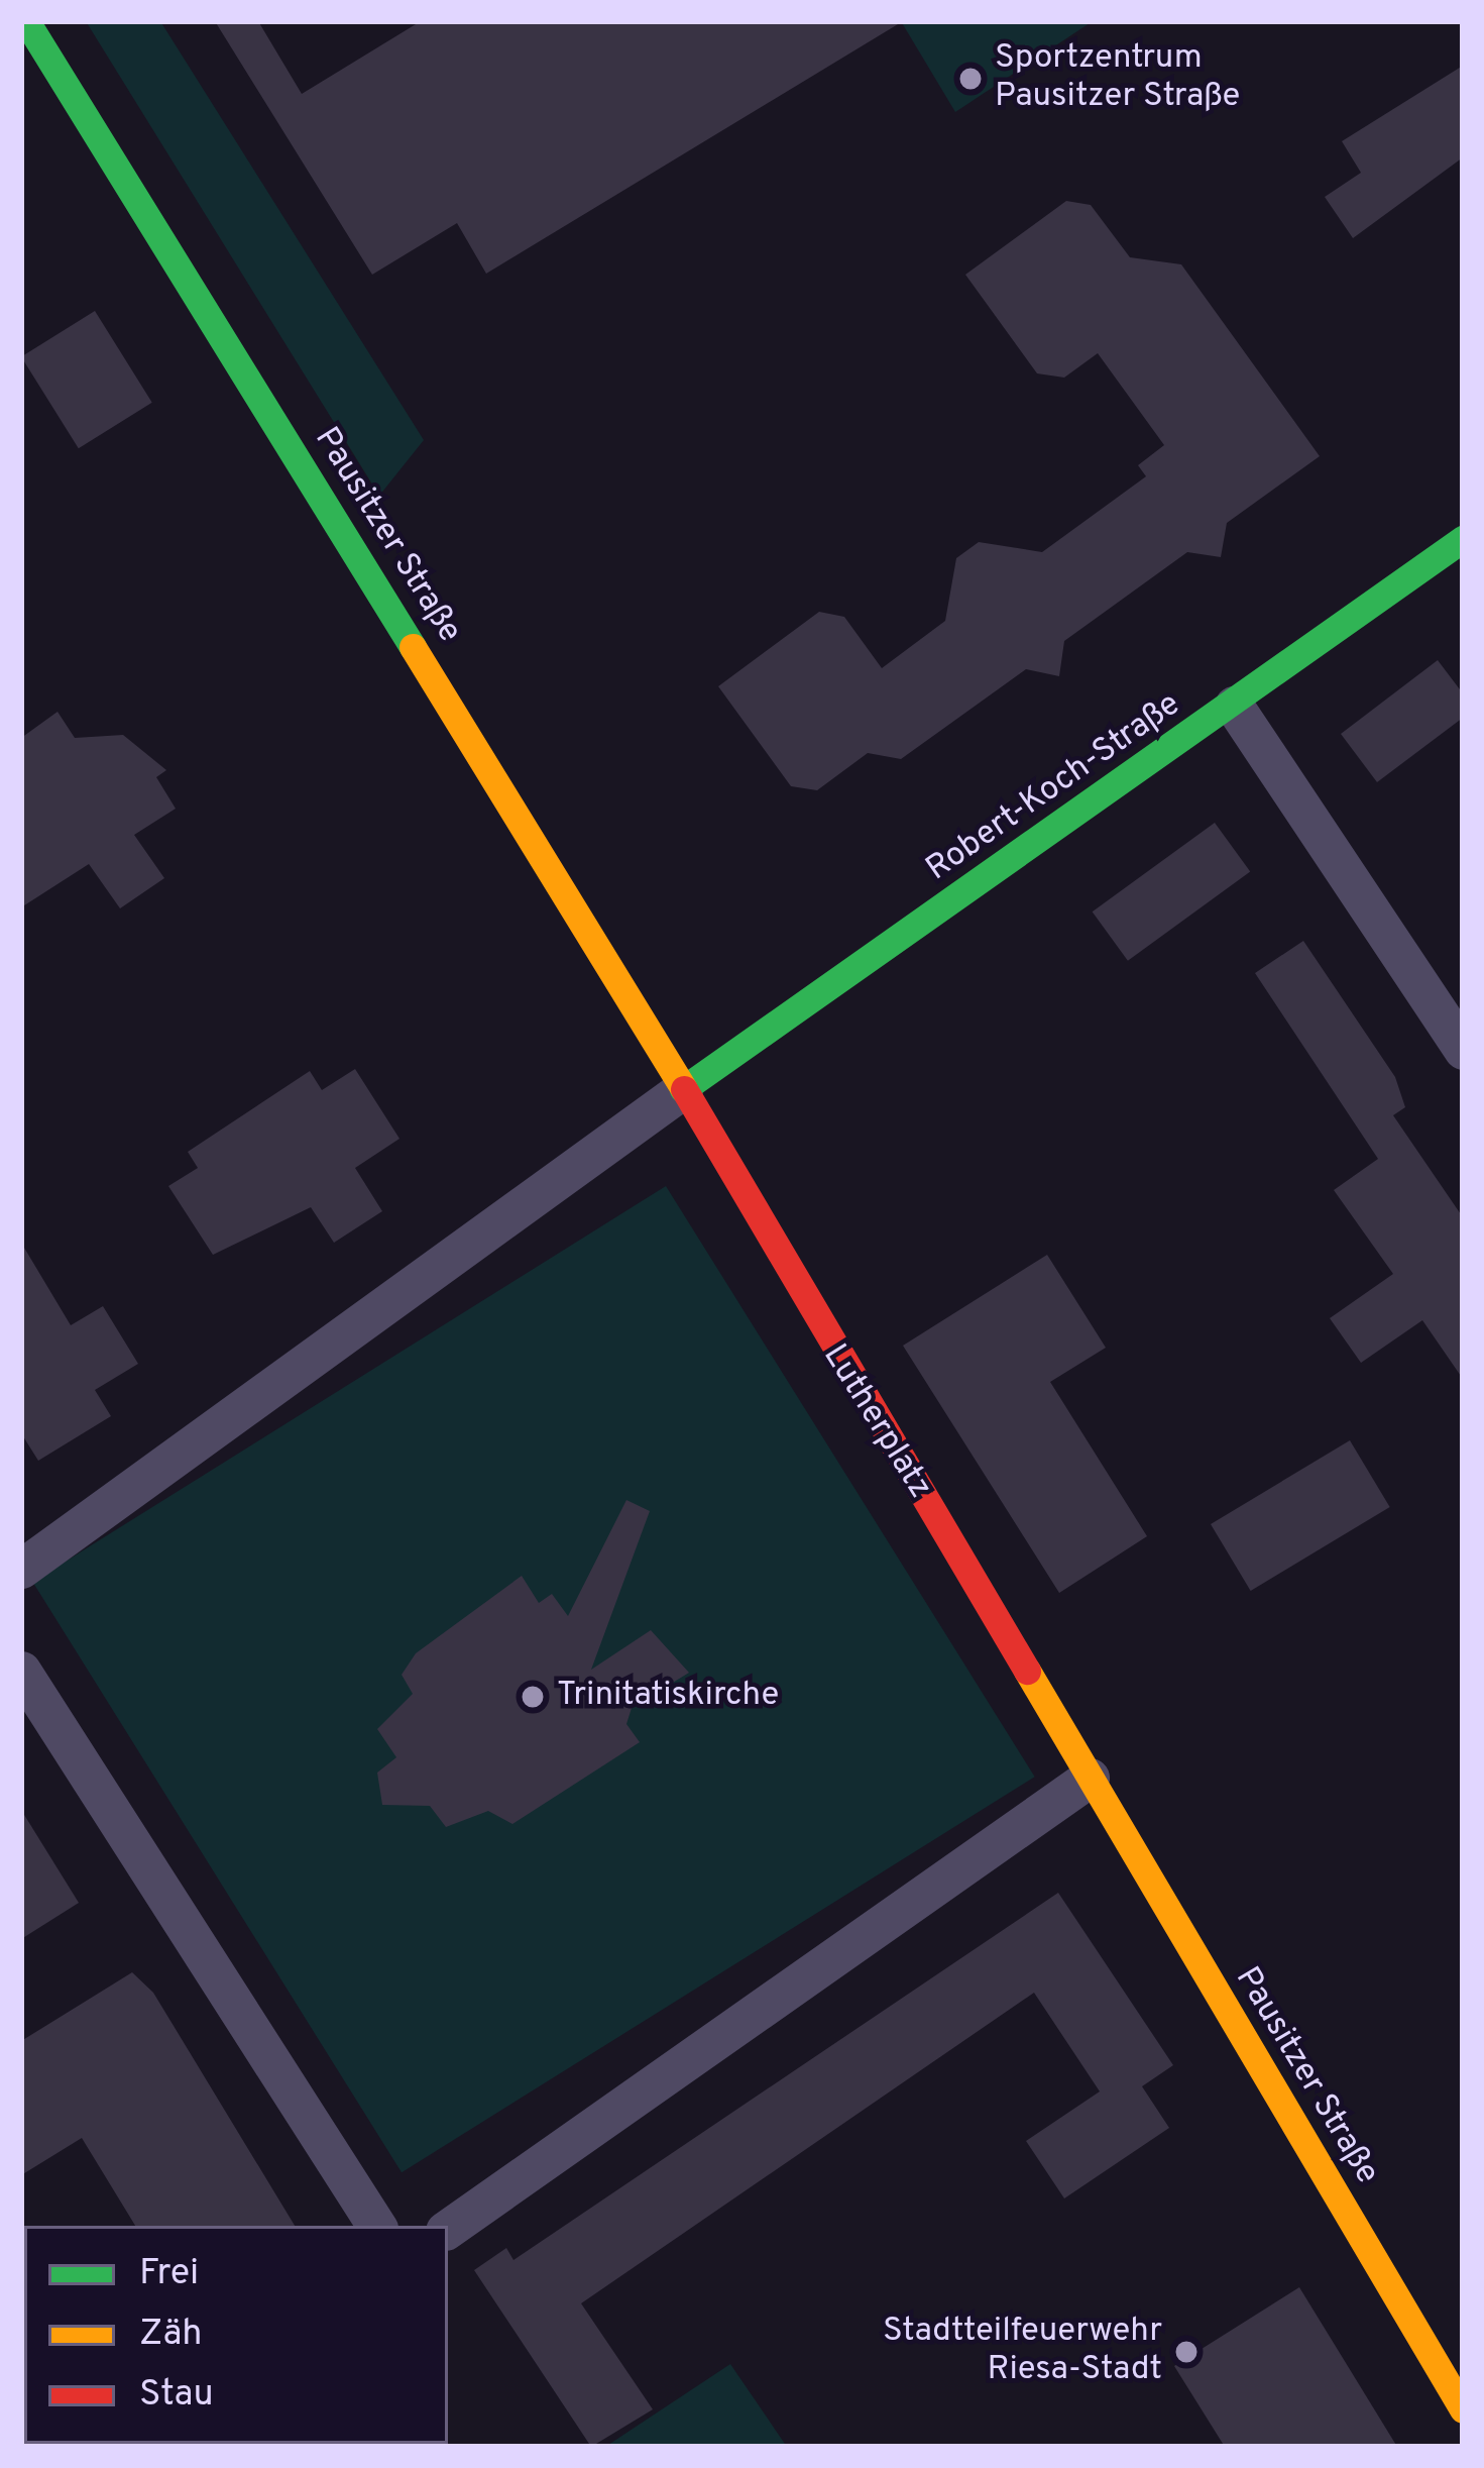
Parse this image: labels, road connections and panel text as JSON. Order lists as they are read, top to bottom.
{
  "streets": {
    "street": ["Pausitzer Straße", "Robert-Koch-Straße", "Lutherplatz"]
  },
  "crossings": [
    ["Pausitzer Straße", "Robert-Koch-Straße"],
    ["Pausitzer Straße", "Lutherplatz"],
    ["Robert-Koch-Straße", "Lutherplatz"]
  ],
  "places": ["Sportzentrum Pausitzer Straße", "Trinitatiskirche", "Stadtteilfeuerwehr Riesa-Stadt"],
  "legend": ["Frei", "Zäh", "Stau"]
}
